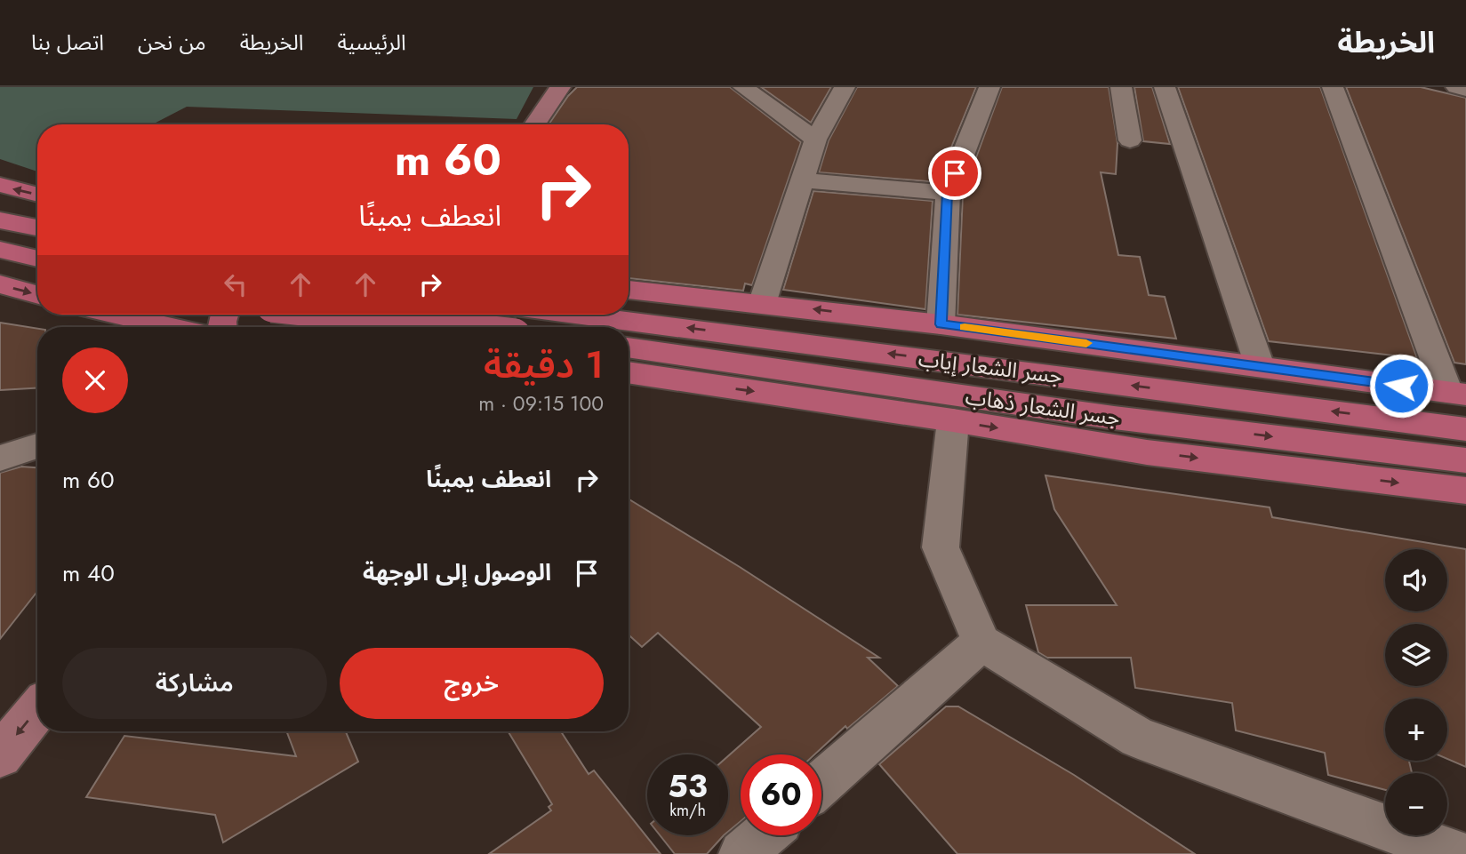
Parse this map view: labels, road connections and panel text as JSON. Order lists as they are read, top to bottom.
{
  "streets": {
    "main road": ["جسر الشعار إياب", "جسر الشعار ذهاب"]
  },
  "page": {
    "header": "الخريطة",
    "nav": [
      "الرئيسية",
      "الخريطة",
      "من نحن",
      "اتصل بنا"
    ],
    "turn": ["60 m", "انعطف يمينًا"],
    "heading": ["1 دقيقة", "100 m · 09:15"],
    "list": [
      {
        "name": "انعطف يمينًا",
        "value": "60 m"
      },
      {
        "name": "الوصول إلى الوجهة",
        "value": "40 m"
      }
    ],
    "map_buttons": ["+", "−"],
    "buttons": ["خروج", "مشاركة"],
    "speed": "53 km/h",
    "limit": "60"
  }
}
